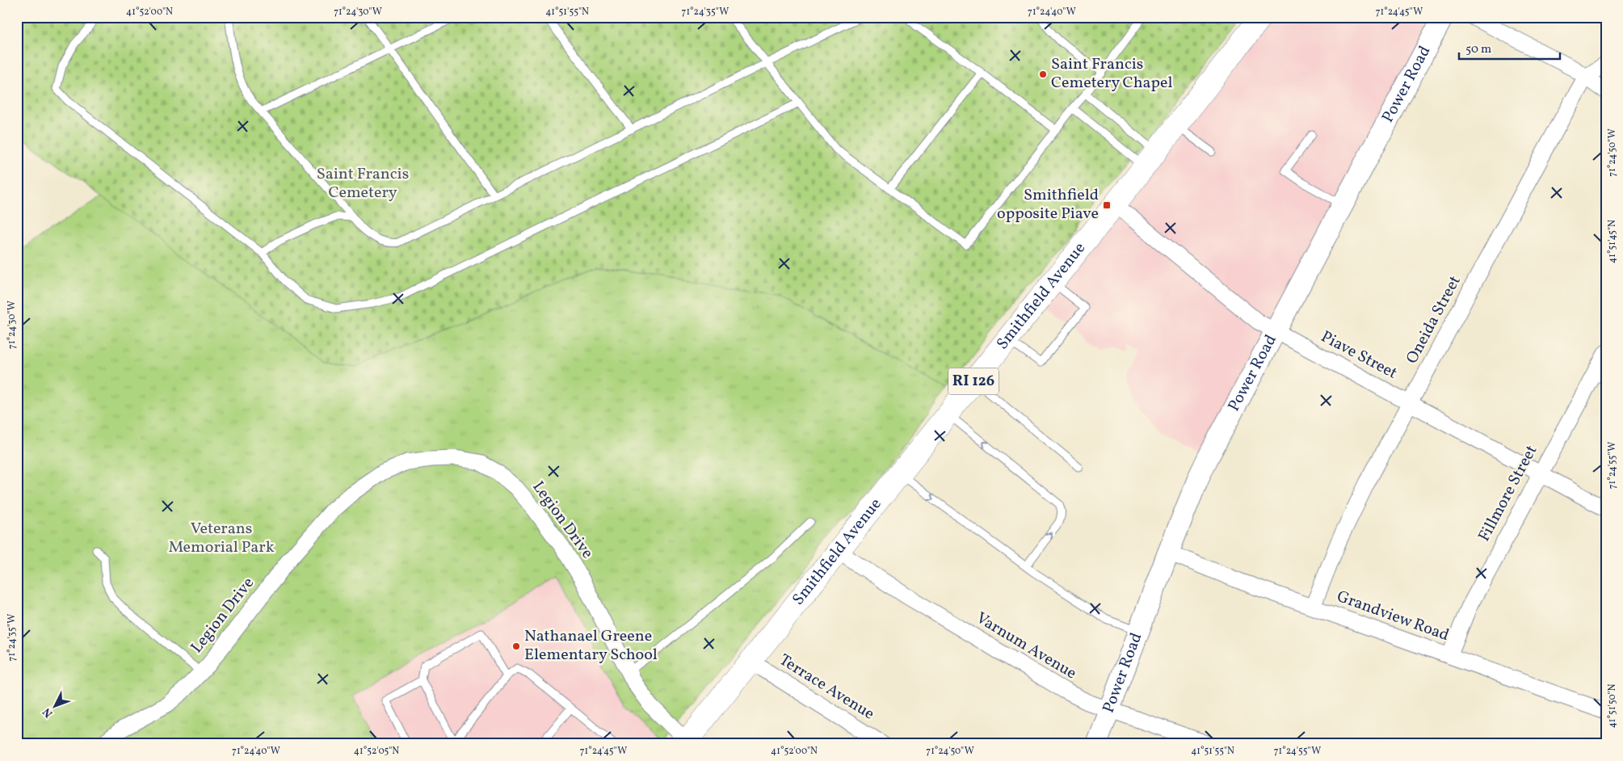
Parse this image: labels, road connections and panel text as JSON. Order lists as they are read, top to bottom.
{
  "streets": {
    "main road": ["Power Road", "Smithfield Avenue", "RI 126"],
    "street": [
      "Oneida Street",
      "Piave Street",
      "Fillmore Street",
      "Legion Drive",
      "Grandview Road",
      "Varnum Avenue",
      "Terrace Avenue"
    ]
  },
  "crossings": [
    ["Power Road", "Piave Street"],
    ["Power Road", "Grandview Road"],
    ["Power Road", "Varnum Avenue"],
    ["Smithfield Avenue", "Piave Street"],
    ["Smithfield Avenue", "Legion Drive"],
    ["Smithfield Avenue", "Varnum Avenue"],
    ["Smithfield Avenue", "Terrace Avenue"],
    ["Oneida Street", "Piave Street"],
    ["Oneida Street", "Grandview Road"],
    ["Piave Street", "Fillmore Street"],
    ["Fillmore Street", "Grandview Road"]
  ],
  "parks": ["Saint Francis Cemetery", "Veterans Memorial Park"],
  "places": {
    "other": ["Saint Francis Cemetery Chapel", "Nathanael Greene Elementary School"],
    "transit": ["Smithfield opposite Piave"]
  },
  "scale_bar": "50 m",
  "north": "bottom left",
  "coordinates": [
    "41°52'00\"N",
    "71°24'30\"W",
    "41°51'55\"N",
    "71°24'35\"W",
    "71°24'40\"W",
    "71°24'45\"W",
    "71°24'50\"W",
    "41°51'45\"N",
    "71°24'55\"W",
    "41°51'50\"N",
    "41°52'05\"N"
  ]
}
